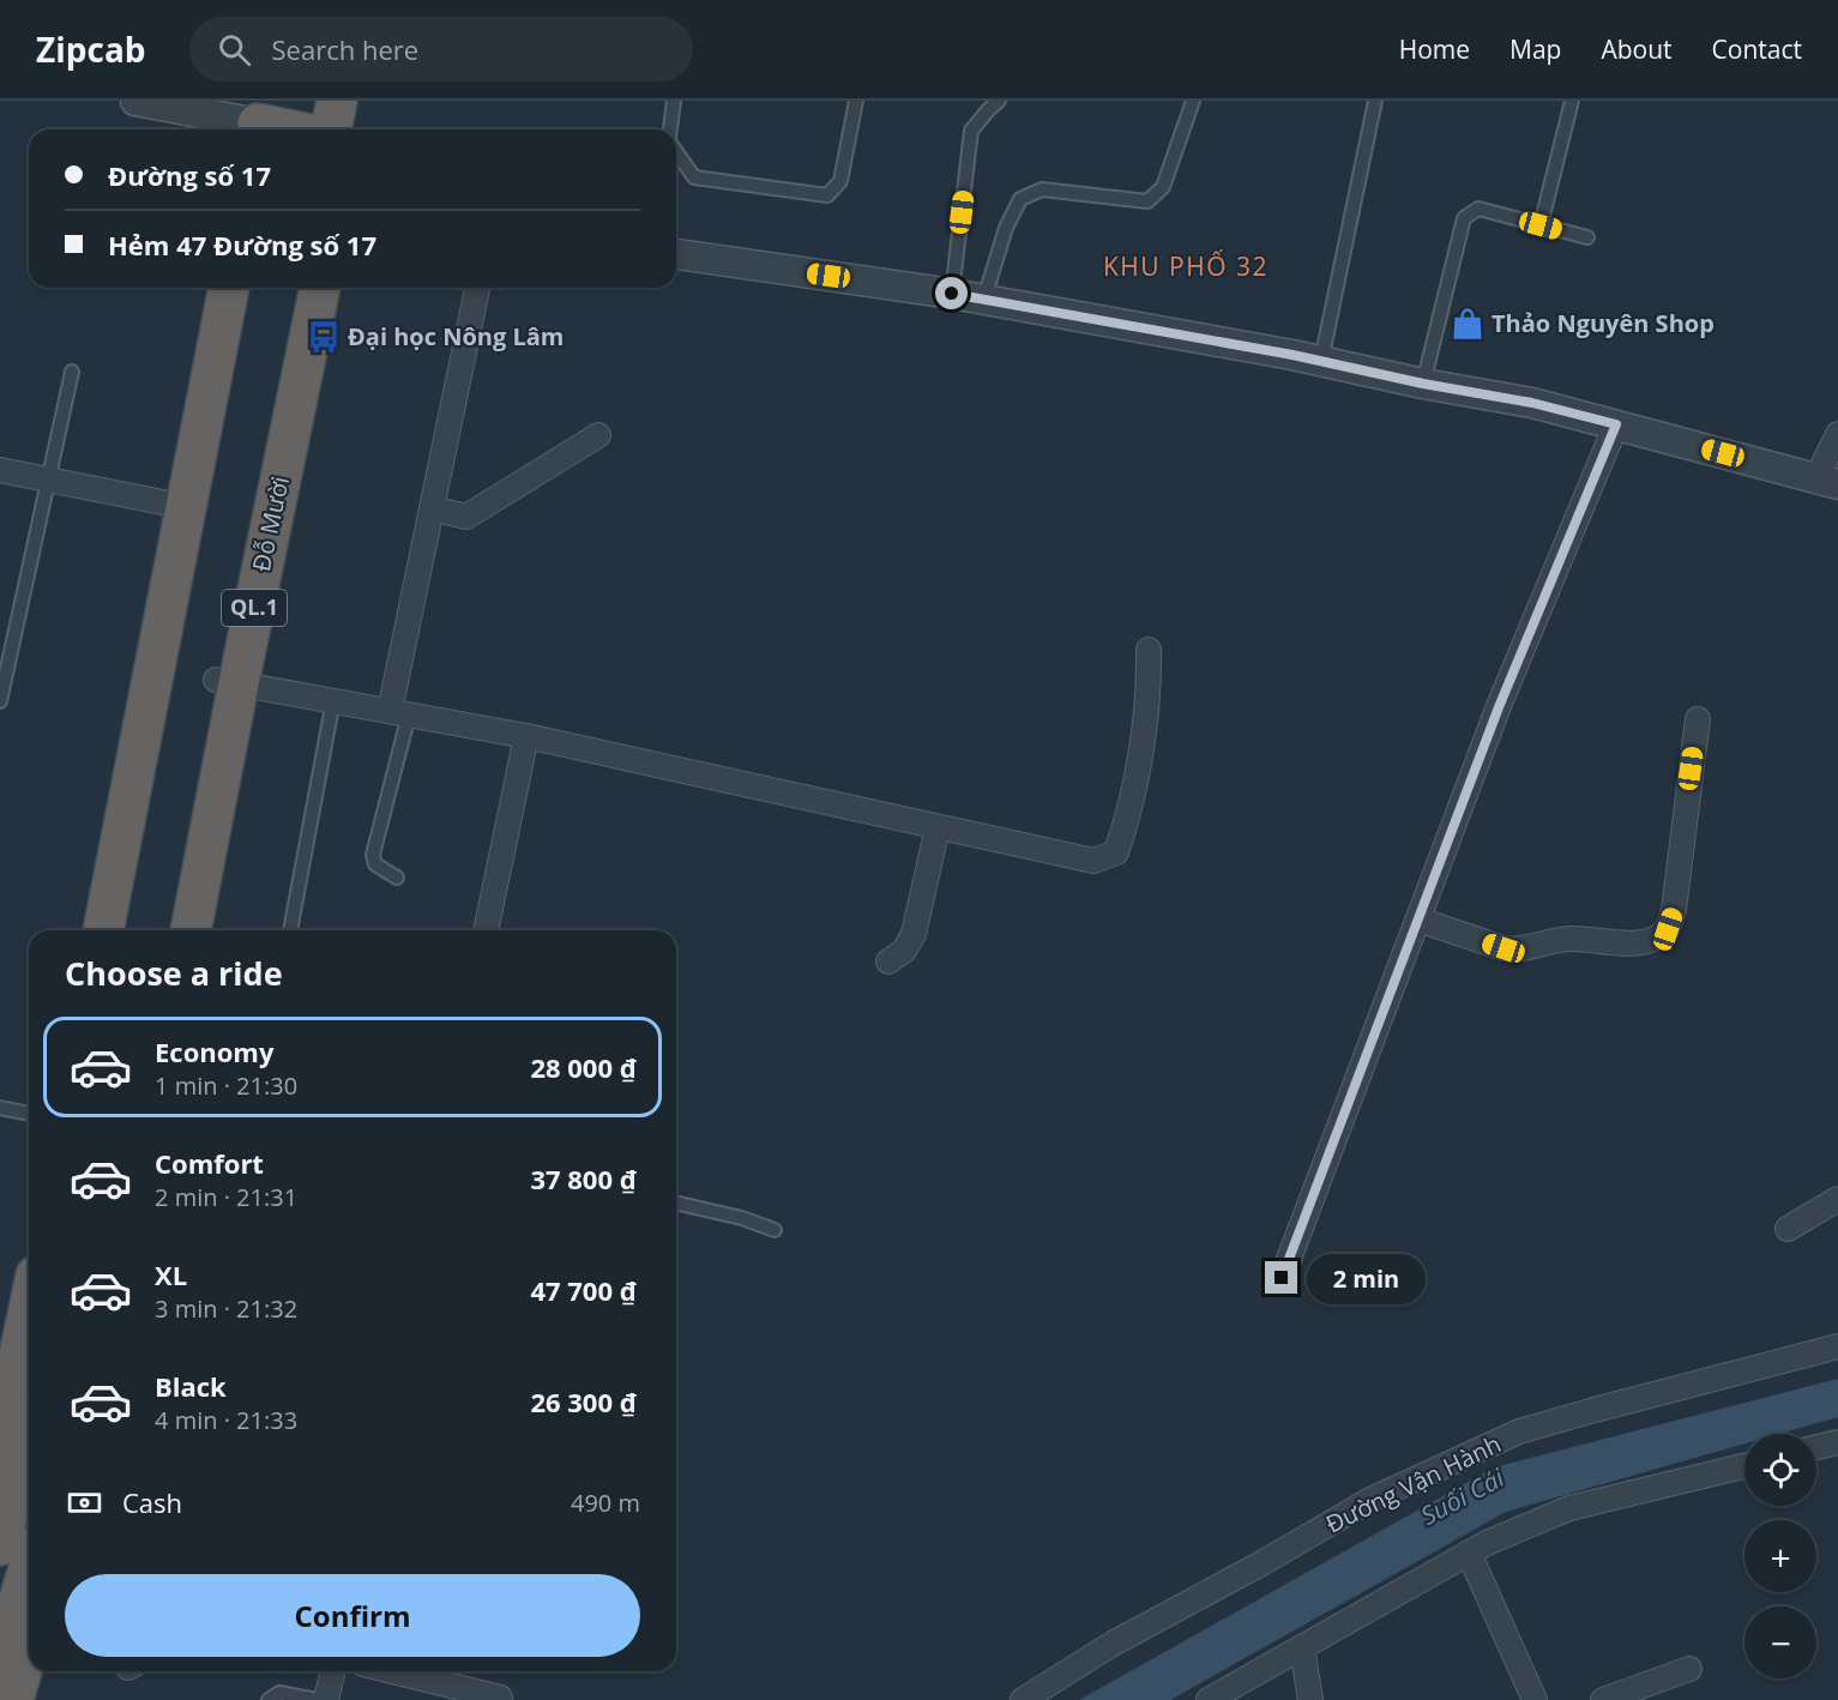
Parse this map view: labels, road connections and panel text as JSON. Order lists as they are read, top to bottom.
{
  "streets": {
    "highway": ["Đỗ Mười", "QL.1"],
    "street": ["Đường Vận Hành"]
  },
  "districts": ["KHU PHỐ 32"],
  "water": ["Suối Cái"],
  "places": {
    "shop": ["Thảo Nguyên Shop"],
    "bus stop": ["Đại học Nông Lâm"]
  },
  "page": {
    "header": "Zipcab",
    "search": "Search here",
    "nav": [
      "Home",
      "Map",
      "About",
      "Contact"
    ],
    "banner": ["Đường số 17", "Hẻm 47 Đường số 17"],
    "heading": "Choose a ride",
    "list": [
      {
        "name": "Economy",
        "note": "1 min · 21:30",
        "value": "28 000 ₫"
      },
      {
        "name": "Comfort",
        "note": "2 min · 21:31",
        "value": "37 800 ₫"
      },
      {
        "name": "XL",
        "note": "3 min · 21:32",
        "value": "47 700 ₫"
      },
      {
        "name": "Black",
        "note": "4 min · 21:33",
        "value": "26 300 ₫"
      }
    ],
    "bubble": "2 min",
    "map_buttons": ["+", "−"],
    "pay": ["Cash", "490 m"],
    "buttons": "Confirm"
  }
}
